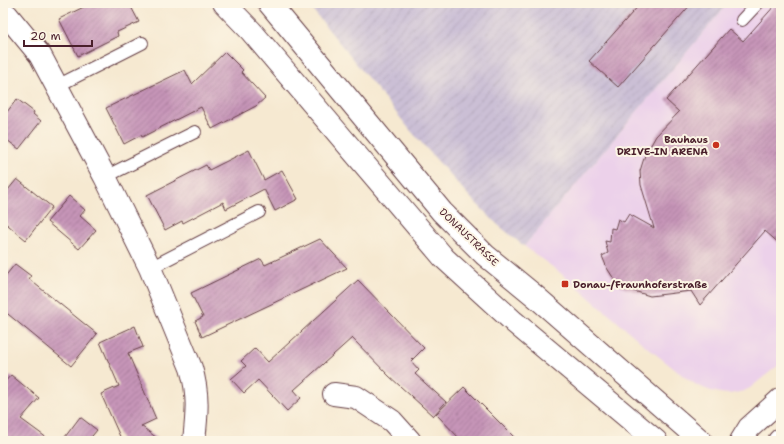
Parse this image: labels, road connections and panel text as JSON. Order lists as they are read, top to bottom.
{
  "streets": {
    "street": ["DONAUSTRASSE"]
  },
  "places": {
    "other": ["Bauhaus DRIVE-IN ARENA"],
    "transit": ["Donau-/Fraunhoferstraße"]
  },
  "scale_bar": "20 m"
}
